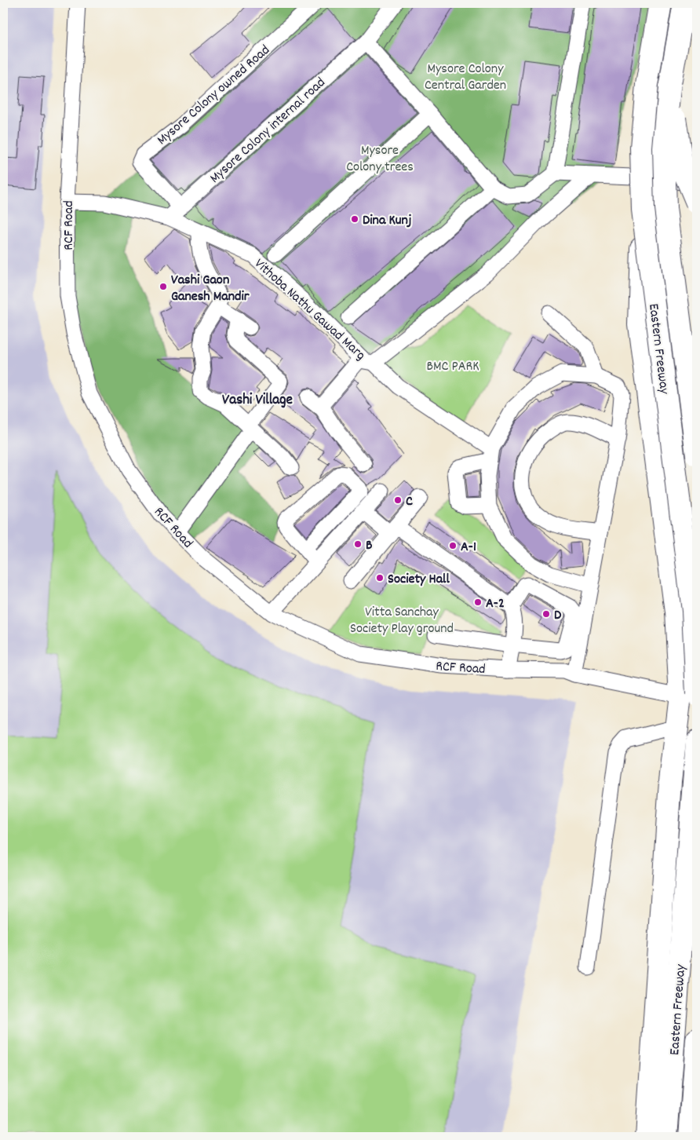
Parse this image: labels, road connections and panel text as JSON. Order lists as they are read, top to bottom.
{
  "streets": {
    "highway": ["Eastern Freeway"],
    "street": [
      "Mysore Colony owned Road",
      "Mysore Colony internal road",
      "RCF Road",
      "Vithoba Nathu Gawad Marg"
    ]
  },
  "crossings": [
    ["Mysore Colony owned Road", "Mysore Colony internal road"],
    ["Mysore Colony internal road", "Vithoba Nathu Gawad Marg"],
    ["RCF Road", "Vithoba Nathu Gawad Marg"],
    ["RCF Road", "Eastern Freeway"]
  ],
  "districts": ["Vashi Village"],
  "parks": [
    "Mysore Colony Central Garden",
    "Mysore Colony trees",
    "BMC PARK",
    "Vitta Sanchay Society Play ground"
  ],
  "places": [
    "Dina Kunj",
    "Vashi Gaon Ganesh Mandir",
    "C",
    "B",
    "A-1",
    "Society Hall",
    "A-2",
    "D"
  ]
}
